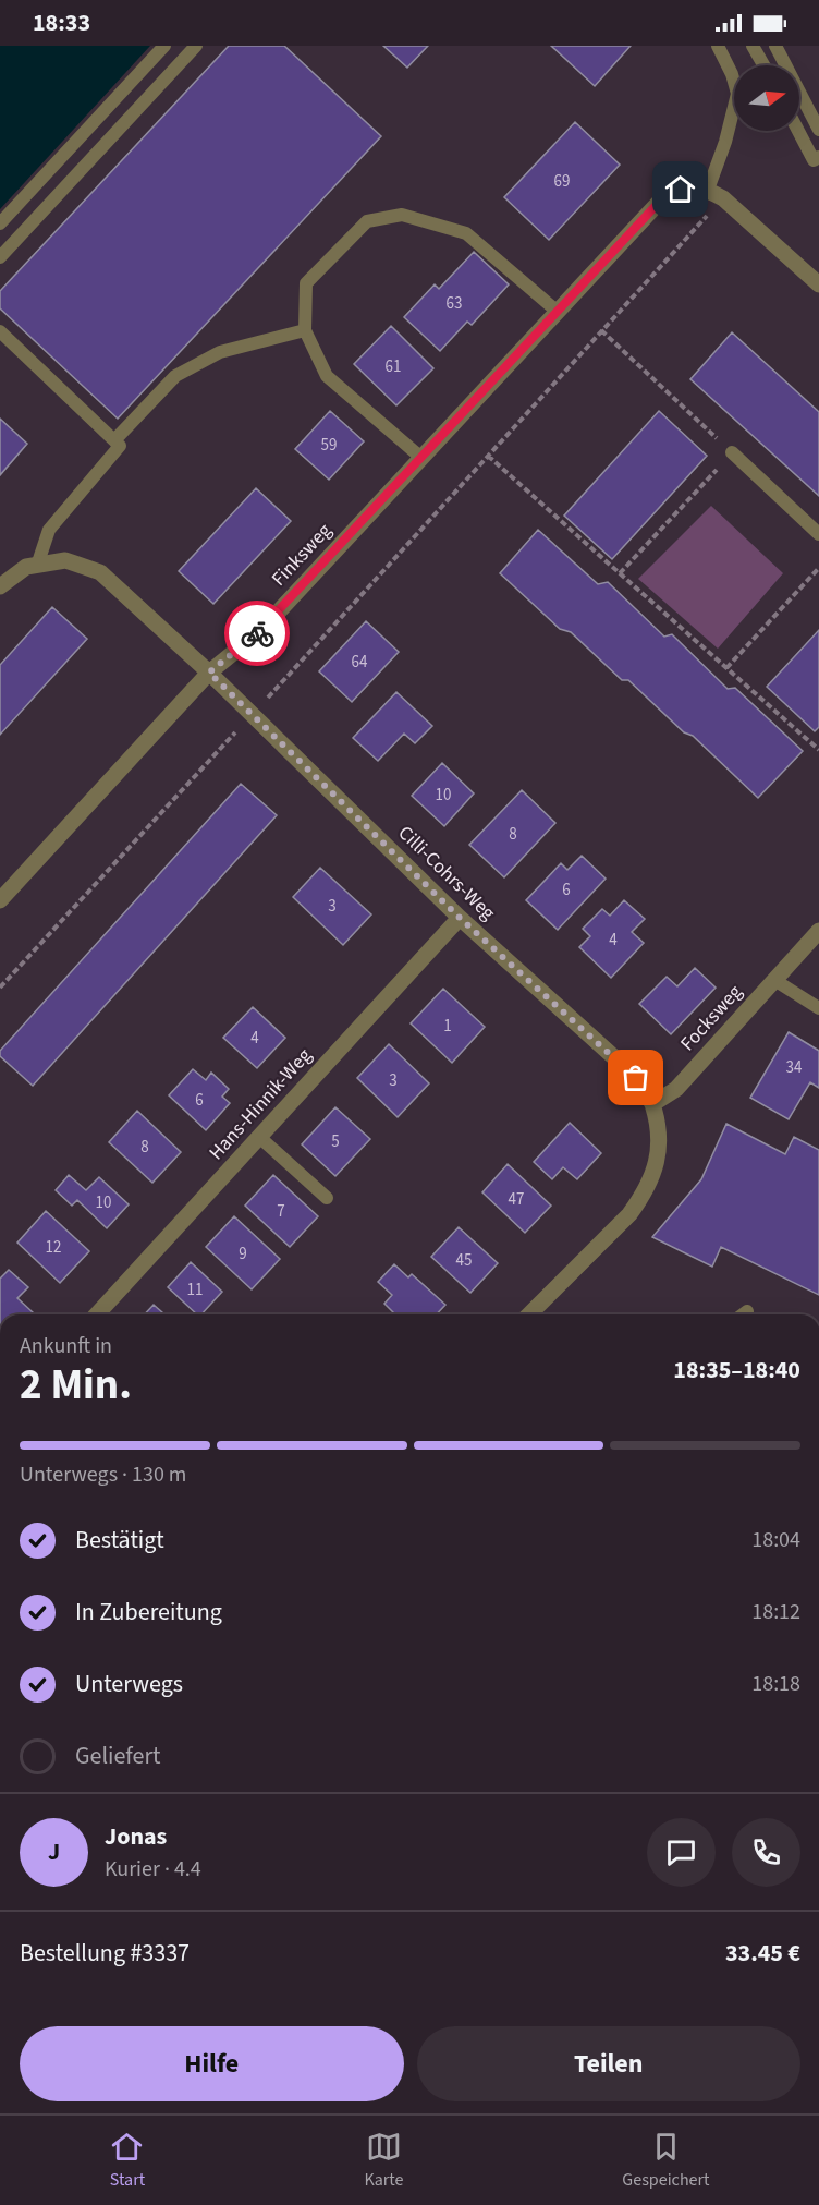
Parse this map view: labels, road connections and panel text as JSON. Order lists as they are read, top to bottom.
{
  "streets": {
    "street": [
      "Finksweg",
      "Cilli-Cohrs-Weg",
      "Focksweg",
      "Hans-Hinnik-Weg"
    ]
  },
  "crossings": [
    ["Finksweg", "Cilli-Cohrs-Weg"],
    ["Cilli-Cohrs-Weg", "Focksweg"],
    ["Cilli-Cohrs-Weg", "Hans-Hinnik-Weg"]
  ],
  "house_numbers": [
    "69",
    "63",
    "61",
    "59",
    "64",
    "10",
    "8",
    "6",
    "3",
    "4",
    "1",
    "4",
    "34",
    "3",
    "6",
    "5",
    "8",
    "47",
    "10",
    "7",
    "12",
    "9",
    "45",
    "11"
  ],
  "north": "right",
  "page": {
    "status": "18:33",
    "heading": ["2 Min.", "Ankunft in", "18:35–18:40"],
    "panel": [
      "Jonas",
      "Kurier · 4.4",
      "Bestellung #3337",
      "33.45 €"
    ],
    "bar": "Unterwegs · 130 m",
    "list": [
      ["Bestätigt", "18:04"],
      ["In Zubereitung", "18:12"],
      ["Unterwegs", "18:18"],
      "Geliefert"
    ],
    "round": "J",
    "buttons": ["Hilfe", "Teilen"],
    "tabs": ["Start", "Karte", "Gespeichert"]
  }
}
